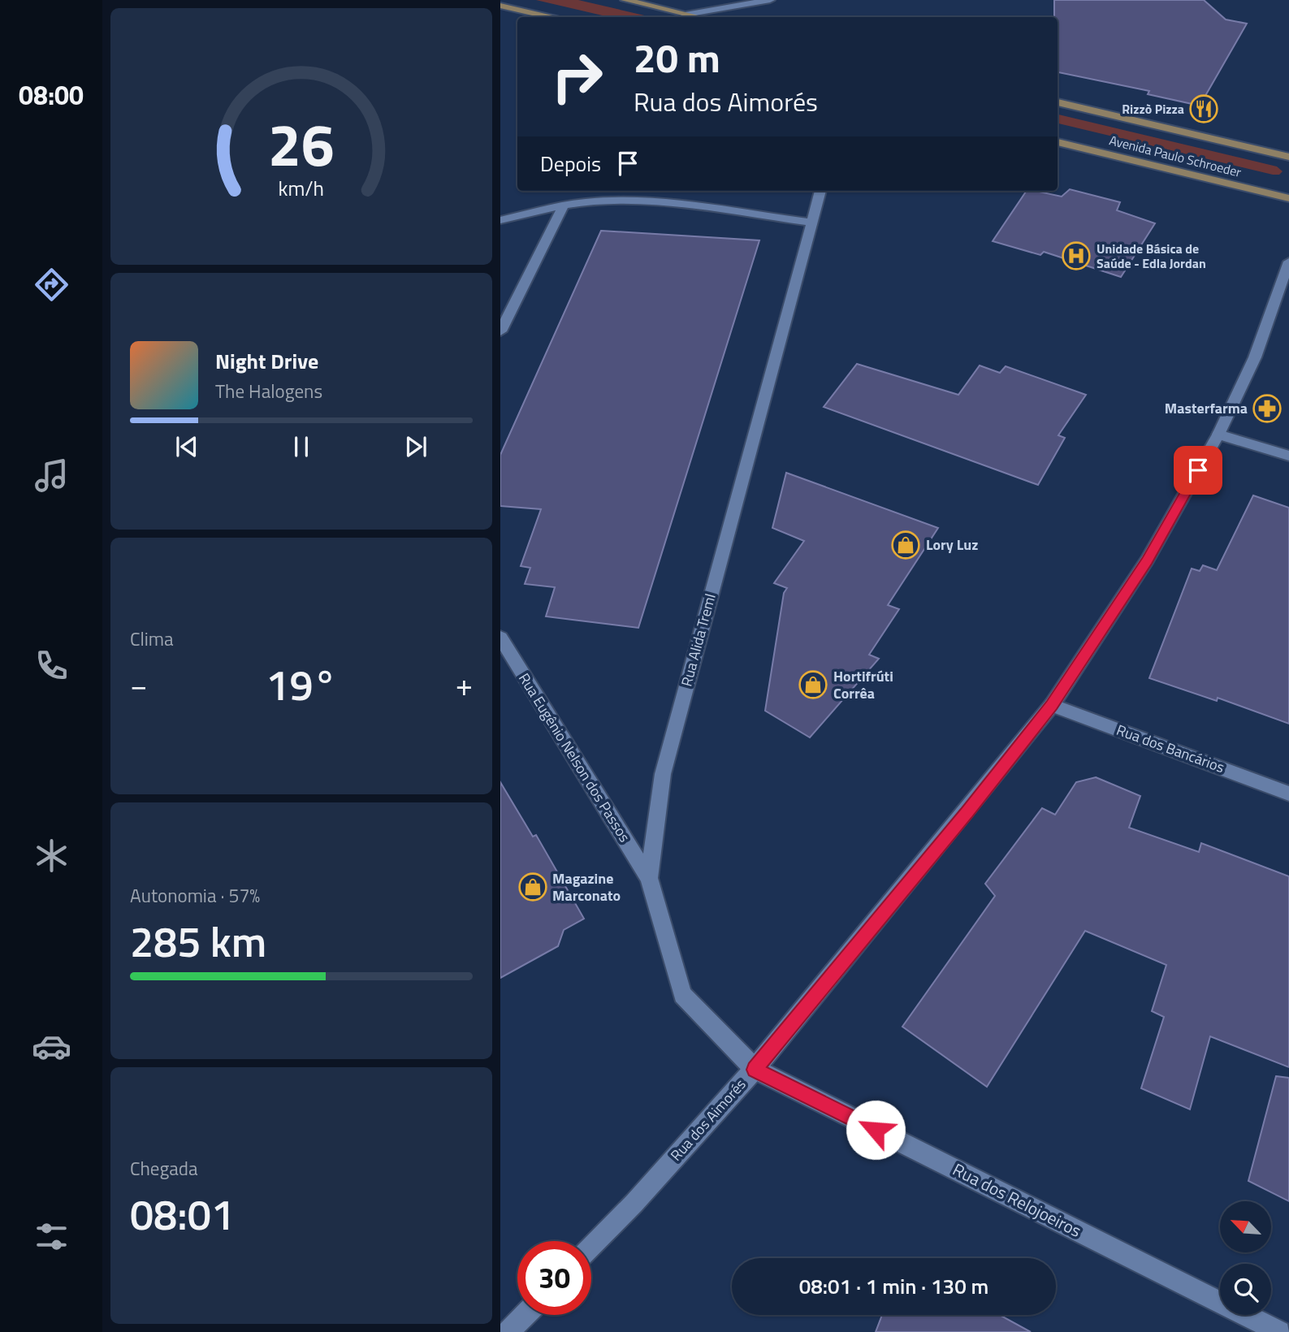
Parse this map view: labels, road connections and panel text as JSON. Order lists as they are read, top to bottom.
{
  "streets": {
    "main road": ["Avenida Paulo Schroeder"],
    "street": [
      "Rua Alida Treml",
      "Rua dos Bancários",
      "Rua Eugênio Nelson dos Passos",
      "Rua dos Aimorés",
      "Rua dos Relojoeiros"
    ]
  },
  "crossings": [
    ["Rua Alida Treml", "Rua Eugênio Nelson dos Passos"],
    ["Rua Alida Treml", "Rua dos Aimorés"],
    ["Rua Alida Treml", "Rua dos Relojoeiros"],
    ["Rua dos Bancários", "Rua dos Aimorés"],
    ["Rua dos Aimorés", "Rua dos Relojoeiros"]
  ],
  "places": {
    "restaurant": ["Rizzò Pizza"],
    "hospital": ["Unidade Básica de Saúde - Edla Jordan"],
    "pharmacy": ["Masterfarma"],
    "shop": ["Lory Luz", "Hortifrúti Corrêa", "Magazine Marconato"]
  },
  "north": "top left",
  "page": {
    "tabs": "08:00",
    "turn": ["20 m", "Rua dos Aimorés"],
    "then": "Depois",
    "song": ["Night Drive", "The Halogens"],
    "tile": [
      "Clima",
      ["Autonomia · 57%", "285 km"],
      ["Chegada", "08:01"]
    ],
    "heat": ["−", "19°", "+"],
    "limit": "30",
    "trip": "08:01 · 1 min · 130 m",
    "gauge": ["26", "km/h"]
  }
}
